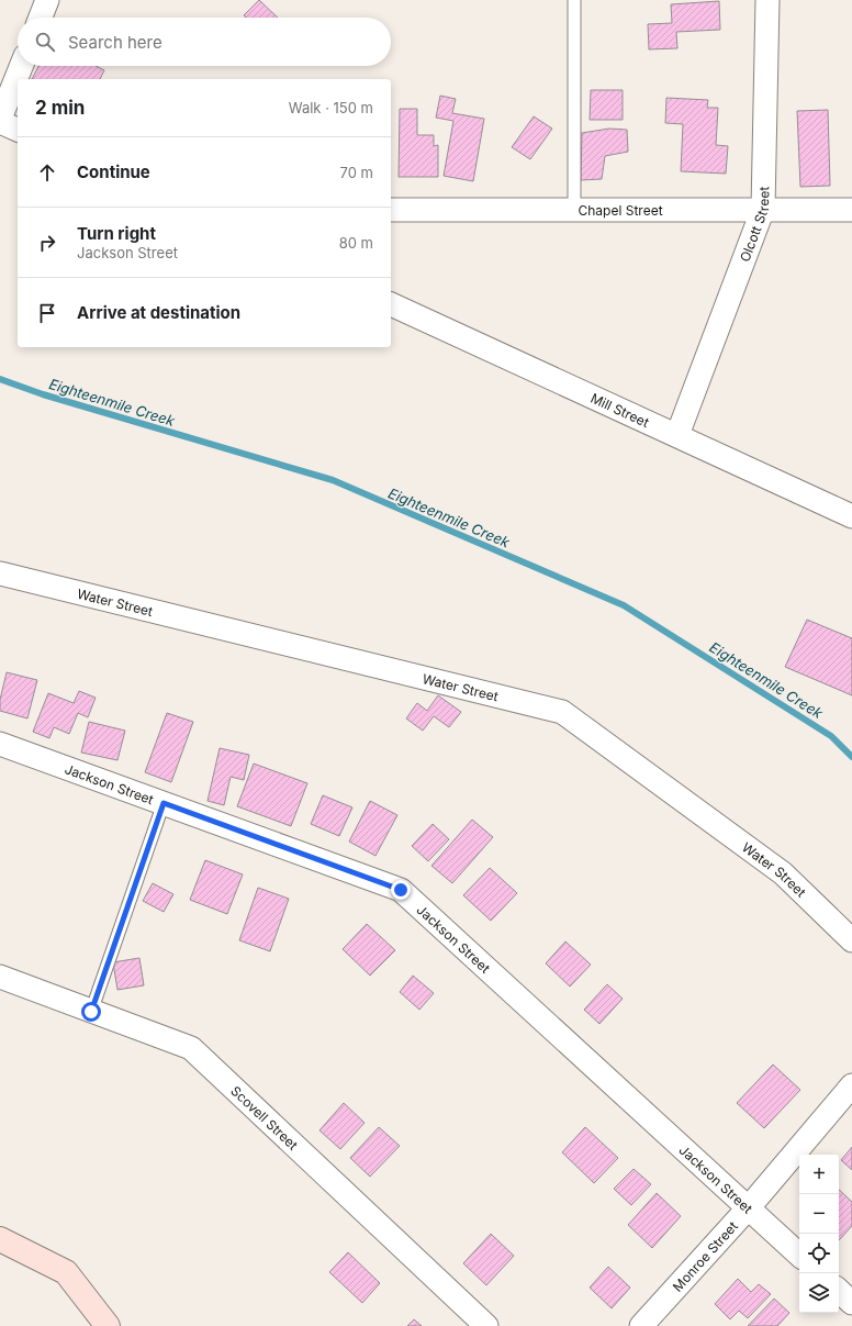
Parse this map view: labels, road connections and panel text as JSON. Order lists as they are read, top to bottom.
{
  "streets": {
    "street": [
      "Chapel Street",
      "Olcott Street",
      "Mill Street",
      "Water Street",
      "Jackson Street",
      "Scovell Street",
      "Monroe Street"
    ]
  },
  "crossings": [
    ["Chapel Street", "Olcott Street"],
    ["Olcott Street", "Mill Street"],
    ["Jackson Street", "Monroe Street"]
  ],
  "water": ["Eighteenmile Creek"],
  "page": {
    "search": "Search here",
    "heading": ["2 min", "Walk · 150 m"],
    "list": [
      ["Continue", "70 m"],
      ["Turn right", "Jackson Street", "80 m"],
      "Arrive at destination"
    ],
    "map_buttons": ["+", "−"]
  }
}
